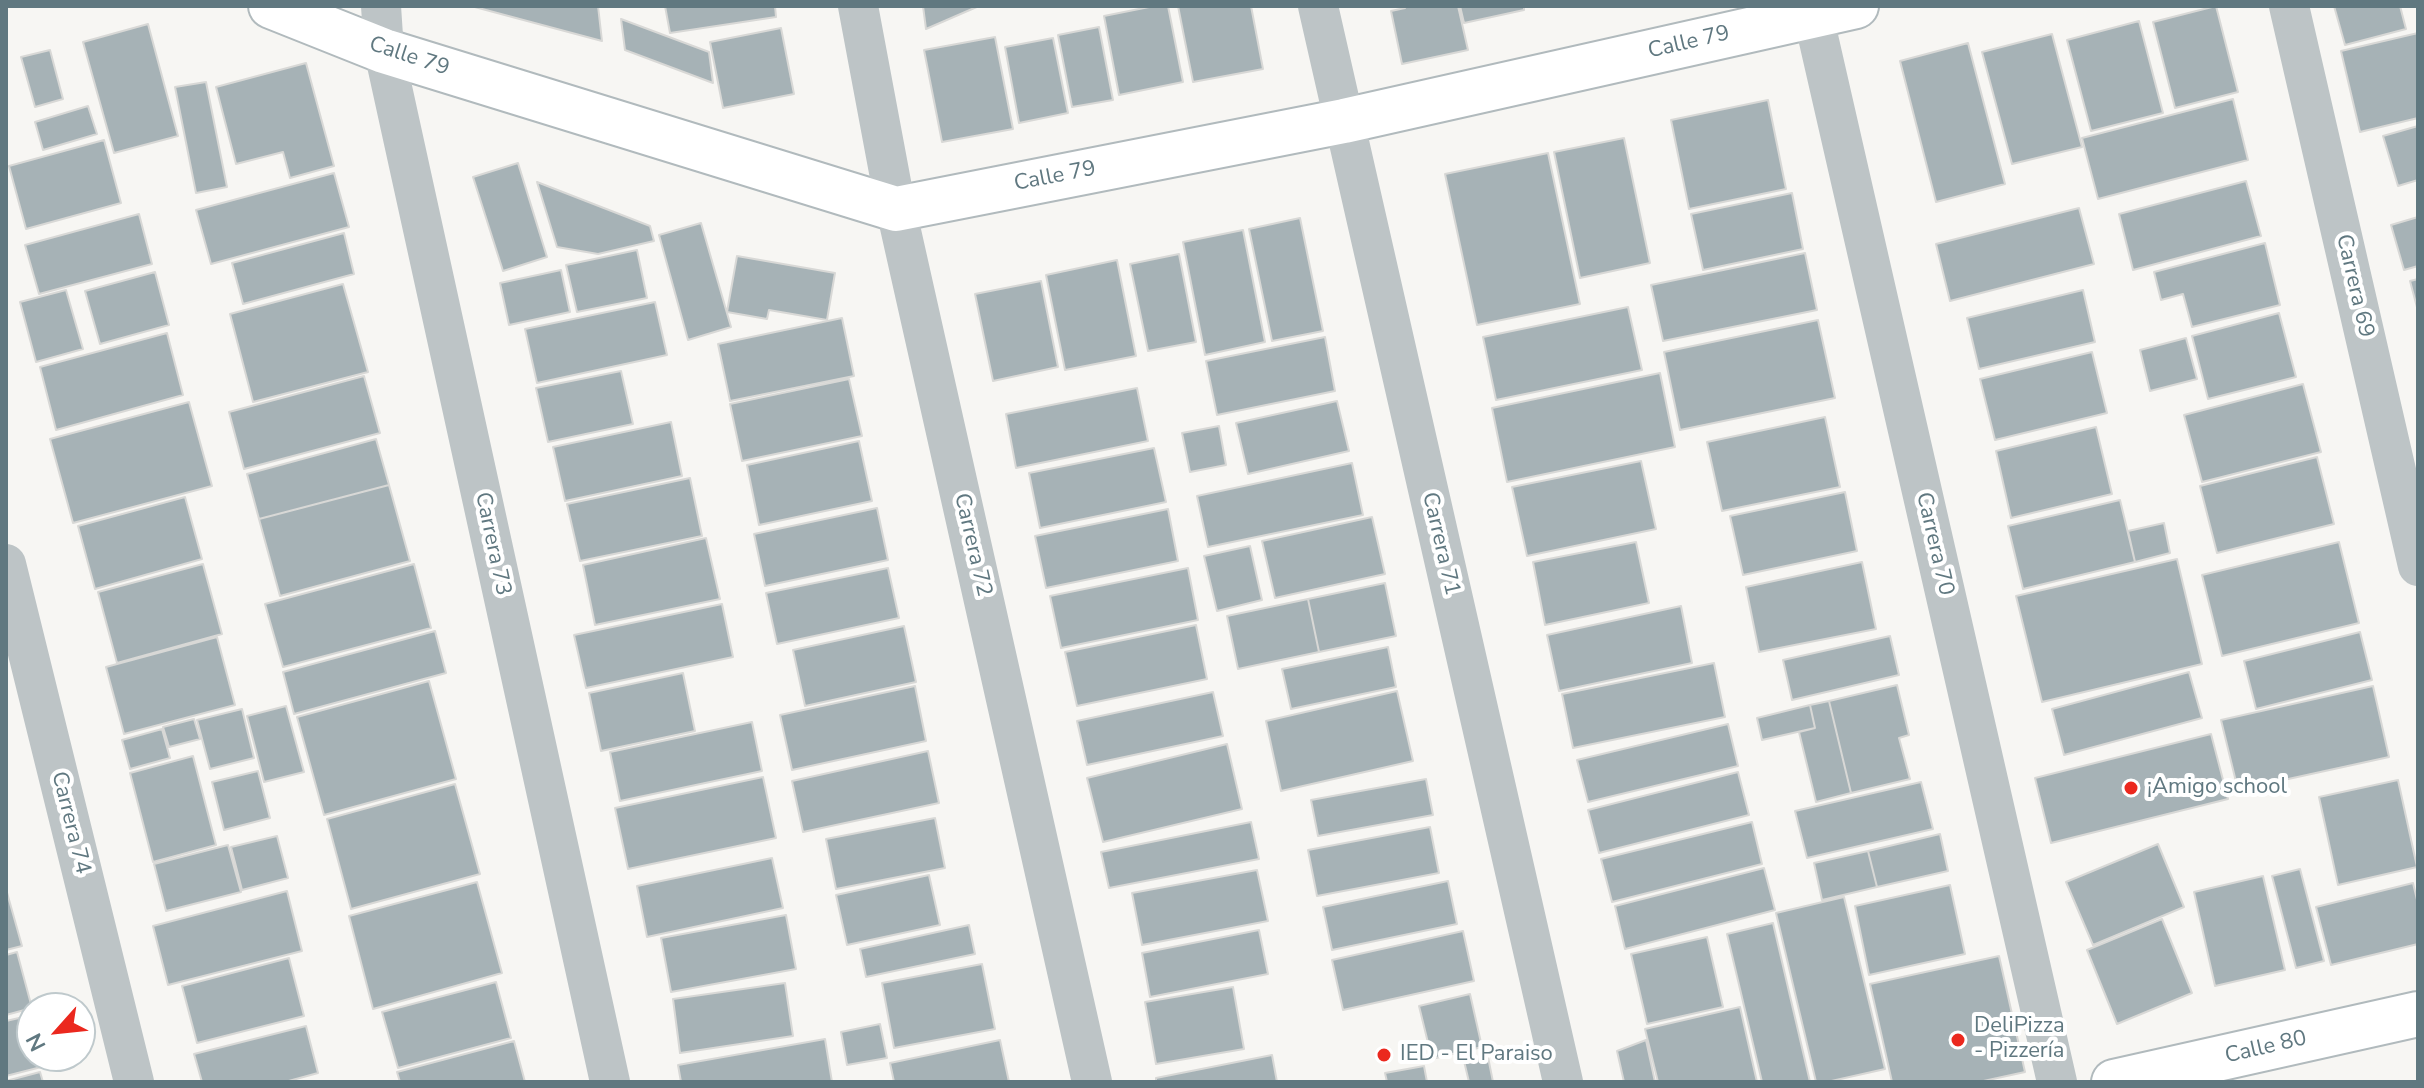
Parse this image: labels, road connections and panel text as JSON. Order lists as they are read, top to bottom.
{
  "streets": {
    "street": [
      "Calle 79",
      "Carrera 69",
      "Carrera 73",
      "Carrera 71",
      "Carrera 70",
      "Carrera 72",
      "Carrera 74",
      "Calle 80"
    ]
  },
  "crossings": [
    ["Calle 79", "Carrera 73"],
    ["Calle 79", "Carrera 71"],
    ["Calle 79", "Carrera 70"],
    ["Calle 79", "Carrera 72"]
  ],
  "places": ["¡Amigo school", "DeliPizza - Pizzería", "IED - El Paraiso"],
  "north": "bottom left"
}
